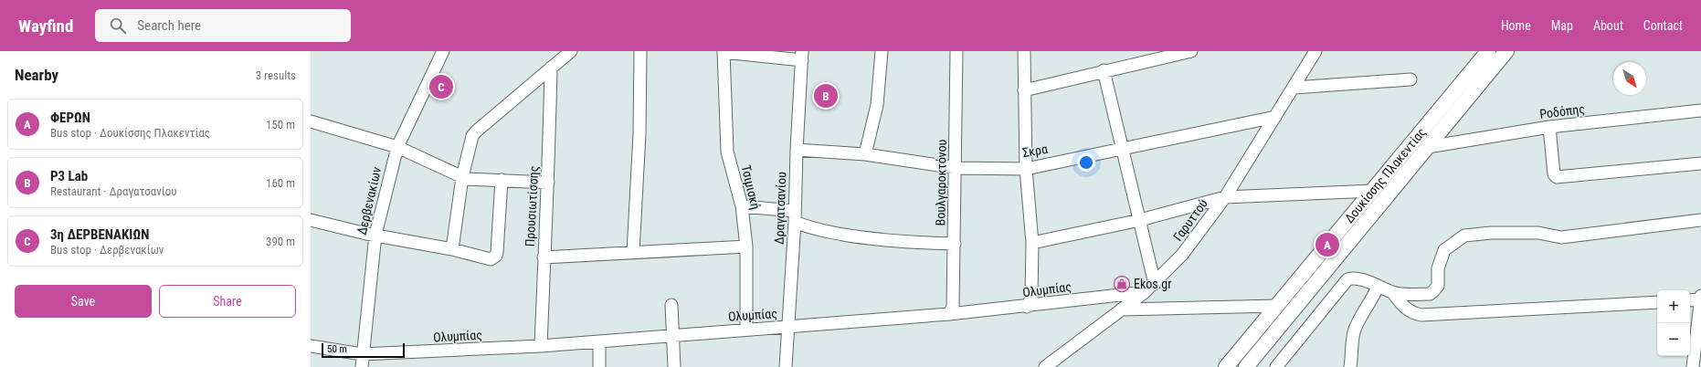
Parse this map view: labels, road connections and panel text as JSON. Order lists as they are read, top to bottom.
{
  "streets": {
    "main road": ["Δουκίσσης Πλακεντίας"],
    "street": [
      "Ροδόπης",
      "Σκρα",
      "Βουλγαροκτόνου",
      "Τσιμισκή",
      "Δερβενακίων",
      "Προυσιωτίσσης",
      "Δραγατσανίου",
      "Γαρυττού",
      "Ολυμπίας"
    ]
  },
  "crossings": [
    ["Ροδόπης", "Δουκίσσης Πλακεντίας"],
    ["Σκρα", "Βουλγαροκτόνου"],
    ["Σκρα", "Δραγατσανίου"],
    ["Σκρα", "Γαρυττού"],
    ["Βουλγαροκτόνου", "Ολυμπίας"],
    ["Τσιμισκή", "Ολυμπίας"],
    ["Δερβενακίων", "Ολυμπίας"],
    ["Προυσιωτίσσης", "Ολυμπίας"],
    ["Δραγατσανίου", "Ολυμπίας"],
    ["Γαρυττού", "Ολυμπίας"]
  ],
  "places": {
    "shop": ["Ekos.gr"]
  },
  "scale_bar": "50 m",
  "north": "bottom right",
  "page": {
    "header": "Wayfind",
    "search": "Search here",
    "nav": [
      "Home",
      "Map",
      "About",
      "Contact"
    ],
    "heading": ["Nearby", "3 results"],
    "pins": ["C", "B", "A"],
    "list": [
      {
        "mark": "A",
        "name": "ΦΕΡΩΝ",
        "note": "Bus stop · Δουκίσσης Πλακεντίας",
        "value": "150 m"
      },
      {
        "mark": "B",
        "name": "P3 Lab",
        "note": "Restaurant · Δραγατσανίου",
        "value": "160 m"
      },
      {
        "mark": "C",
        "name": "3η ΔΕΡΒΕΝΑΚΙΩΝ",
        "note": "Bus stop · Δερβενακίων",
        "value": "390 m"
      }
    ],
    "buttons": ["Save", "Share"],
    "map_buttons": ["+", "−"],
    "scale": "50 m"
  }
}
